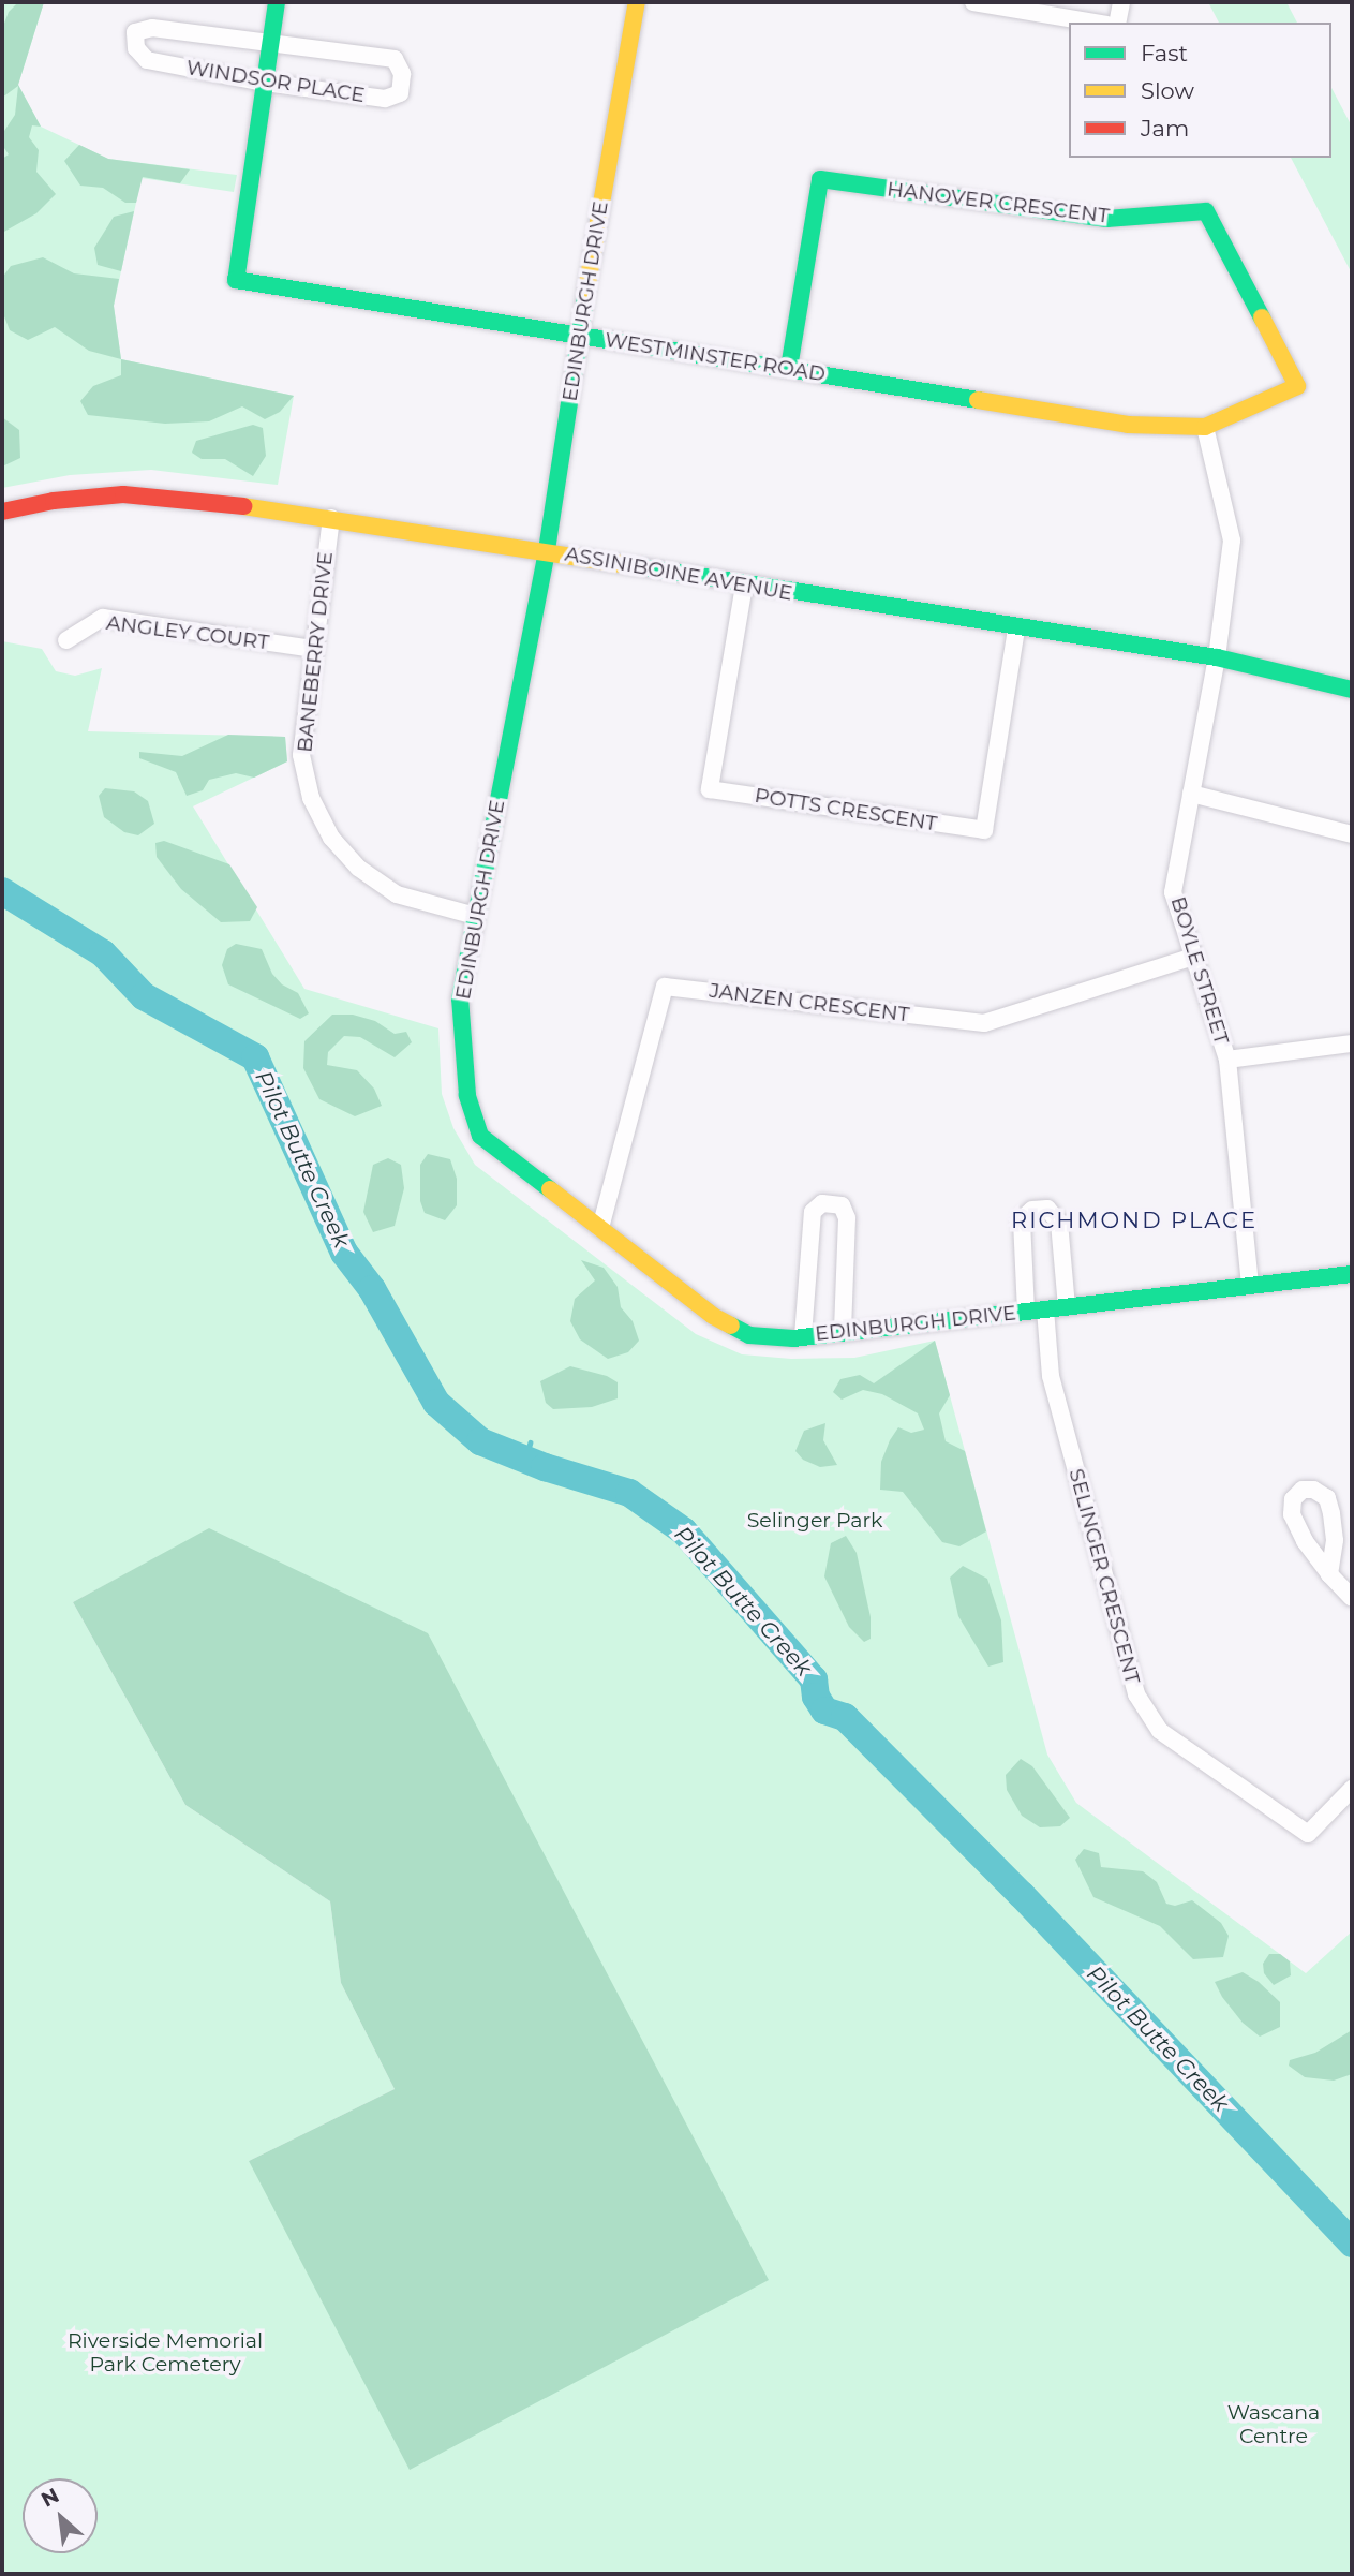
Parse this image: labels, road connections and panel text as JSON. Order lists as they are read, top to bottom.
{
  "streets": {
    "street": [
      "WINDSOR PLACE",
      "HANOVER CRESCENT",
      "EDINBURGH DRIVE",
      "WESTMINSTER ROAD",
      "ASSINIBOINE AVENUE",
      "ANGLEY COURT",
      "BANEBERRY DRIVE",
      "POTTS CRESCENT",
      "BOYLE STREET",
      "JANZEN CRESCENT",
      "SELINGER CRESCENT"
    ]
  },
  "crossings": [
    ["WINDSOR PLACE", "WESTMINSTER ROAD"],
    ["HANOVER CRESCENT", "WESTMINSTER ROAD"],
    ["HANOVER CRESCENT", "BOYLE STREET"],
    ["EDINBURGH DRIVE", "WESTMINSTER ROAD"],
    ["EDINBURGH DRIVE", "ASSINIBOINE AVENUE"],
    ["EDINBURGH DRIVE", "BANEBERRY DRIVE"],
    ["EDINBURGH DRIVE", "BOYLE STREET"],
    ["EDINBURGH DRIVE", "JANZEN CRESCENT"],
    ["EDINBURGH DRIVE", "SELINGER CRESCENT"],
    ["WESTMINSTER ROAD", "BOYLE STREET"],
    ["ASSINIBOINE AVENUE", "BANEBERRY DRIVE"],
    ["ASSINIBOINE AVENUE", "POTTS CRESCENT"],
    ["ASSINIBOINE AVENUE", "BOYLE STREET"],
    ["ANGLEY COURT", "BANEBERRY DRIVE"],
    ["BOYLE STREET", "JANZEN CRESCENT"]
  ],
  "districts": ["RICHMOND PLACE"],
  "water": ["Pilot Butte Creek"],
  "parks": ["Selinger Park", "Riverside Memorial Park Cemetery", "Wascana Centre"],
  "legend": ["Fast", "Slow", "Jam"],
  "north": "top left"
}
